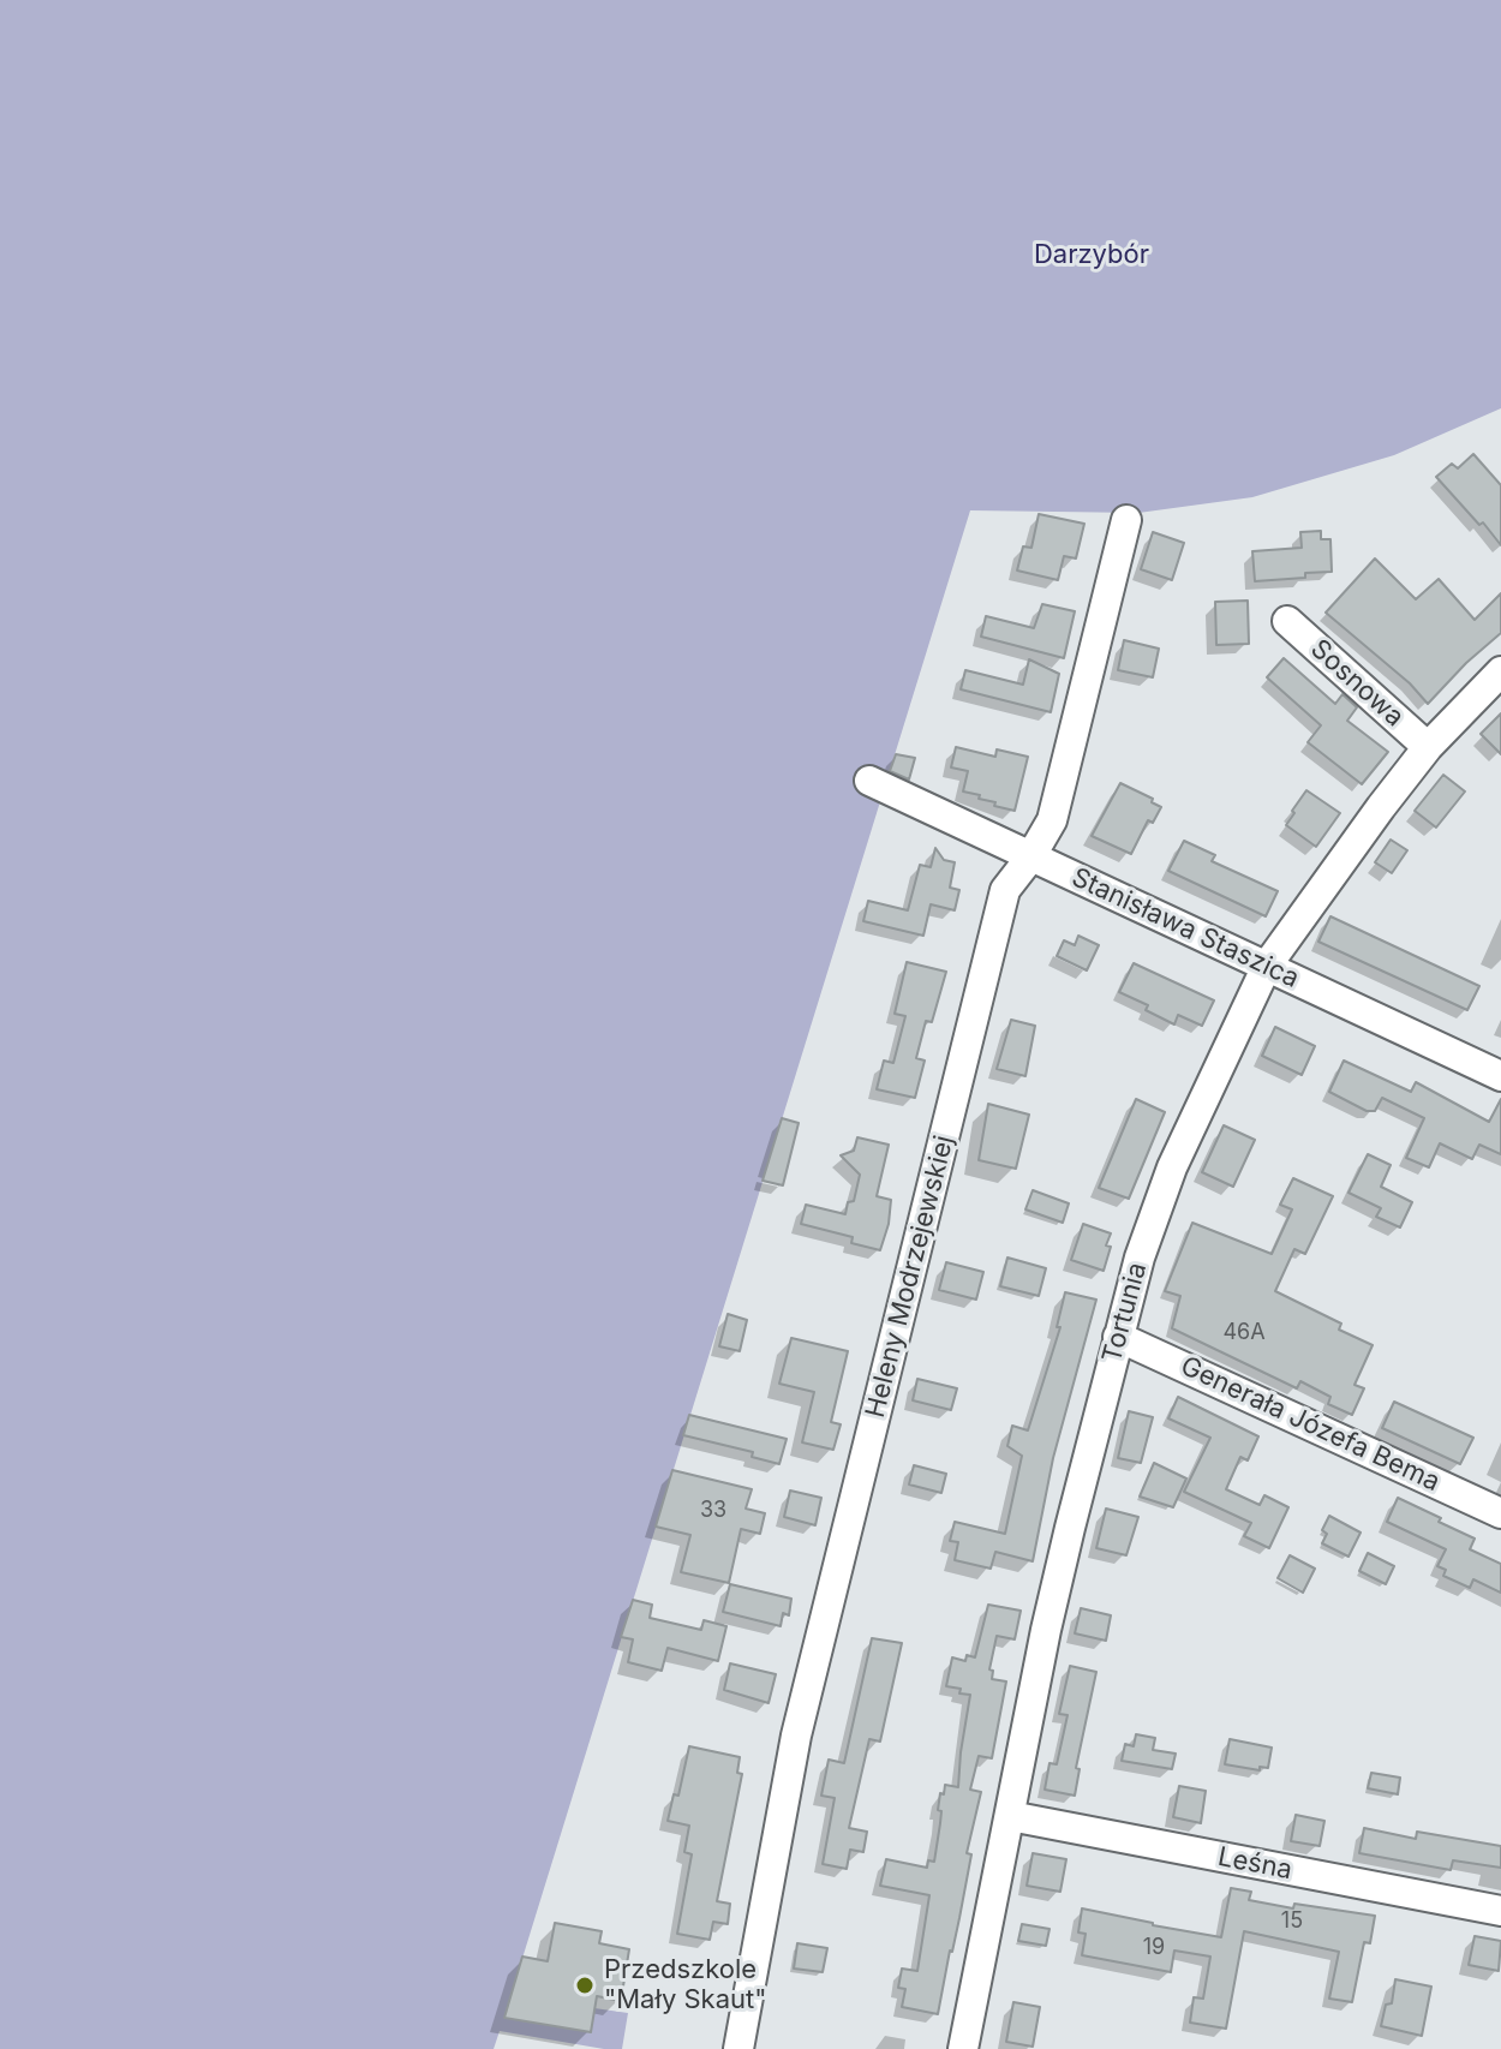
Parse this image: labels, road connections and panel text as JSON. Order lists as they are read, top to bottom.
{
  "streets": {
    "street": [
      "Sosnowa",
      "Stanisława Staszica",
      "Heleny Modrzejewskiej",
      "Tortunia",
      "Generała Józefa Bema",
      "Leśna"
    ]
  },
  "crossings": [
    ["Sosnowa", "Tortunia"],
    ["Stanisława Staszica", "Heleny Modrzejewskiej"],
    ["Stanisława Staszica", "Tortunia"],
    ["Tortunia", "Generała Józefa Bema"],
    ["Tortunia", "Leśna"]
  ],
  "parks": ["Darzybór"],
  "places": ["Przedszkole \"Mały Skaut\""],
  "house_numbers": [
    "46A",
    "33",
    "15",
    "19"
  ]
}
